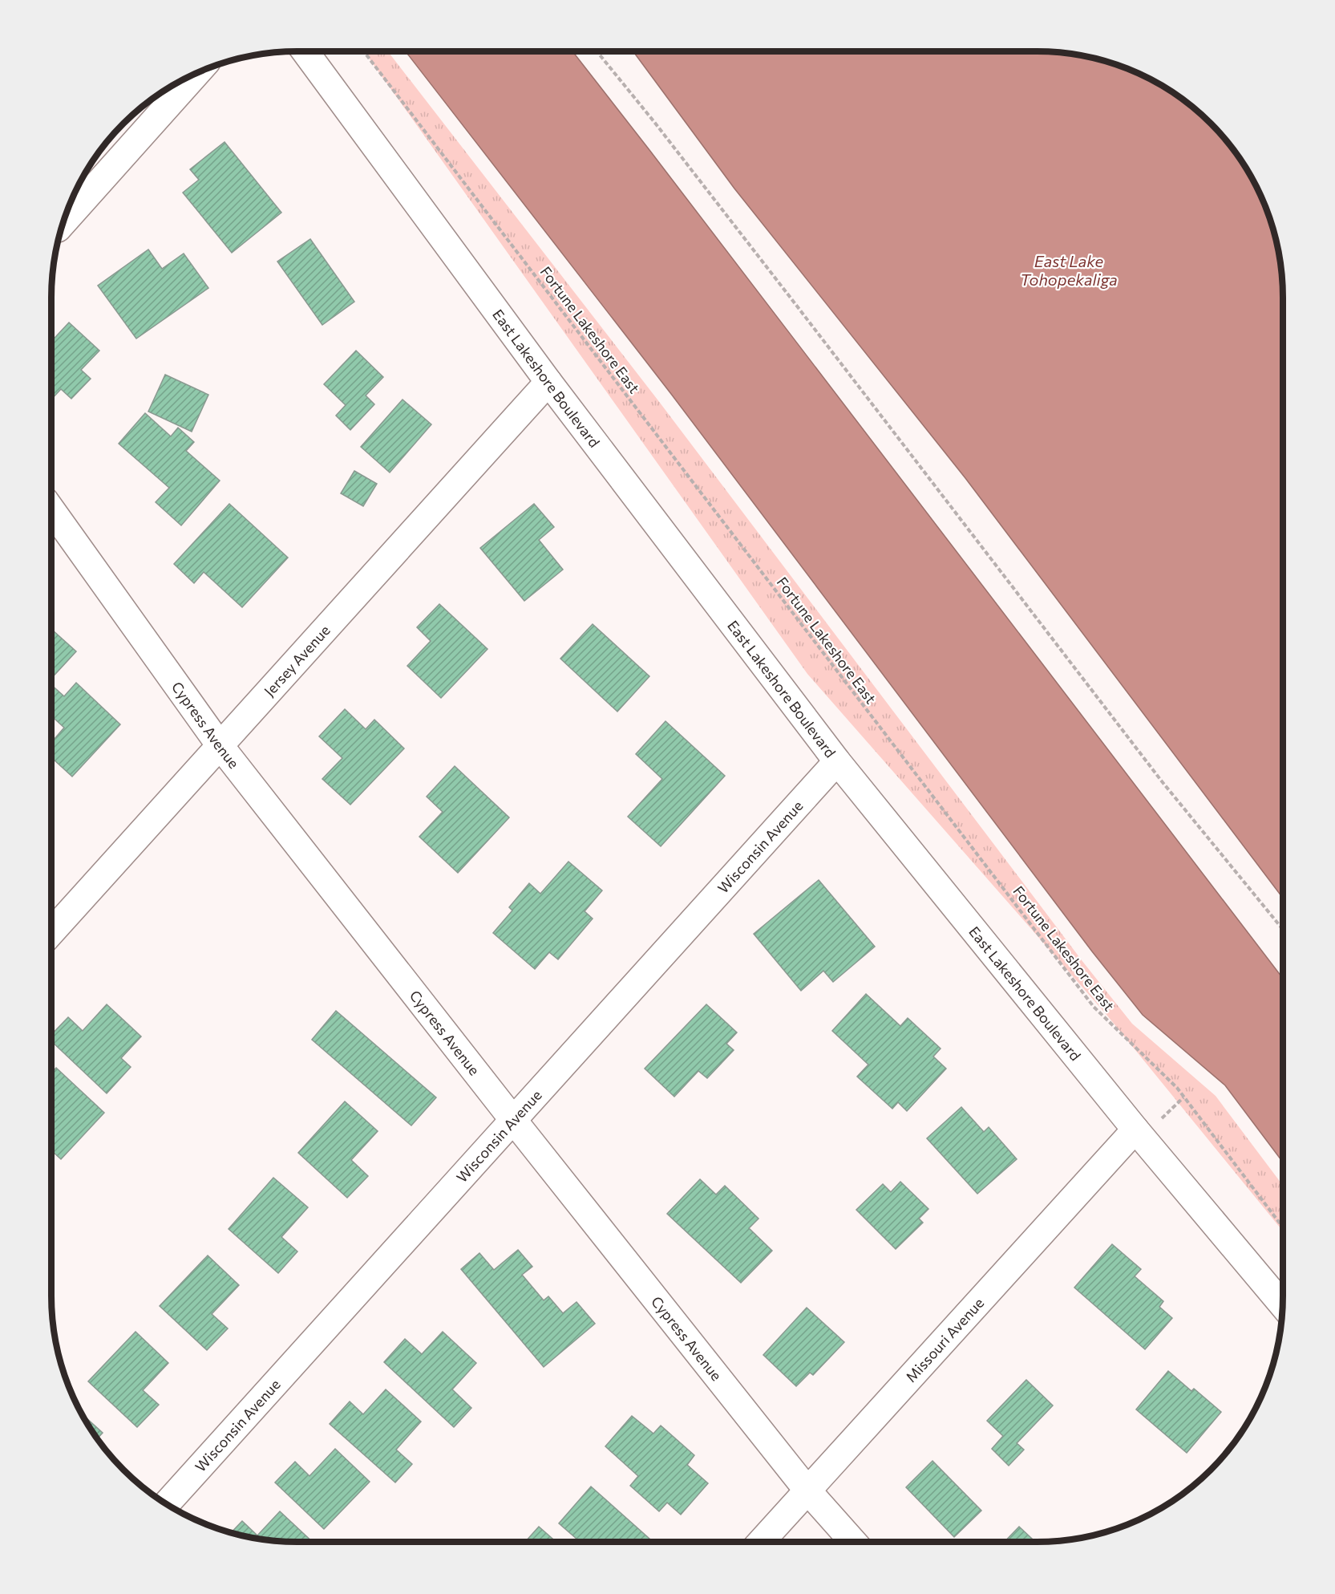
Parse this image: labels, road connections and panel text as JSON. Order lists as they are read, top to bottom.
{
  "streets": {
    "street": [
      "East Lakeshore Boulevard",
      "Jersey Avenue",
      "Cypress Avenue",
      "Wisconsin Avenue",
      "Missouri Avenue"
    ],
    "path": ["Fortune Lakeshore East"]
  },
  "crossings": [
    ["East Lakeshore Boulevard", "Jersey Avenue"],
    ["East Lakeshore Boulevard", "Wisconsin Avenue"],
    ["East Lakeshore Boulevard", "Missouri Avenue"],
    ["Jersey Avenue", "Cypress Avenue"],
    ["Cypress Avenue", "Wisconsin Avenue"],
    ["Cypress Avenue", "Missouri Avenue"]
  ],
  "water": ["East Lake Tohopekaliga"]
}
